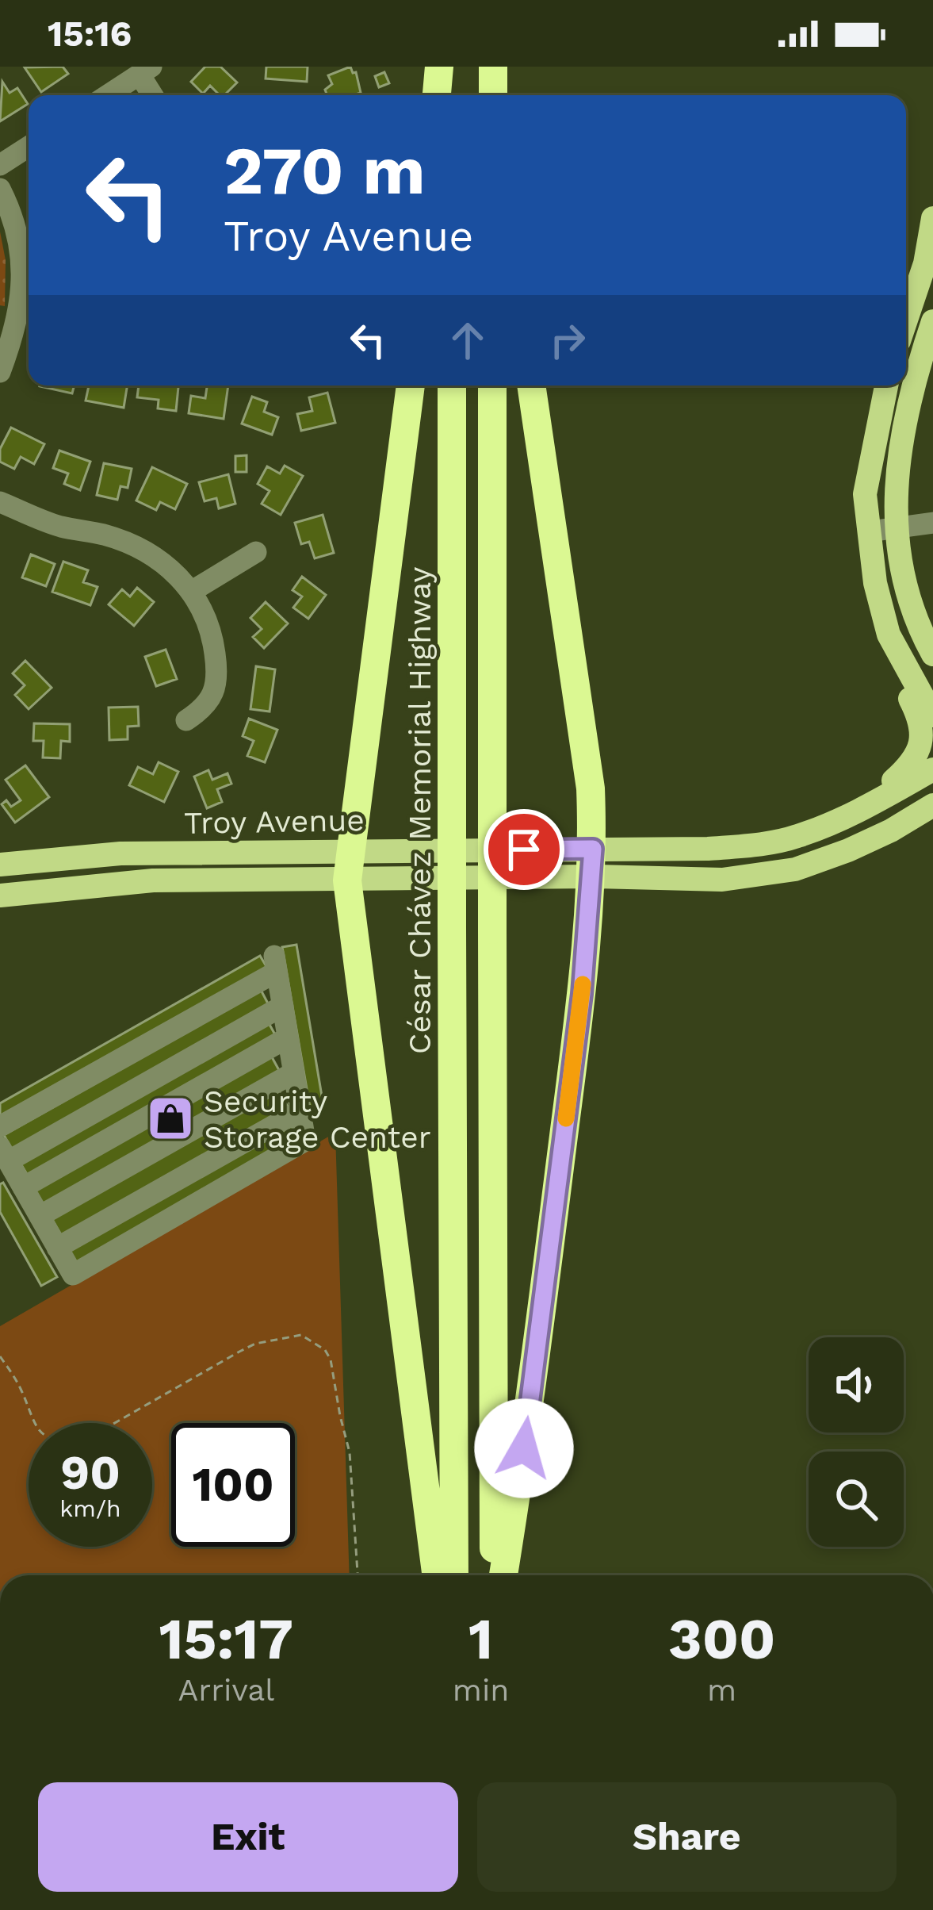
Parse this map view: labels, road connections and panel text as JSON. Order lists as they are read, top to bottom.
{
  "streets": {
    "highway": ["César Chávez Memorial Highway"],
    "main road": ["Troy Avenue"]
  },
  "places": {
    "shop": ["Security Storage Center"]
  },
  "page": {
    "status": "15:16",
    "turn": ["270 m", "Troy Avenue"],
    "speed": "90 km/h",
    "limit": "100",
    "eta": [
      "15:17",
      "Arrival",
      "1",
      "min",
      "300",
      "m"
    ],
    "buttons": ["Exit", "Share"]
  }
}
